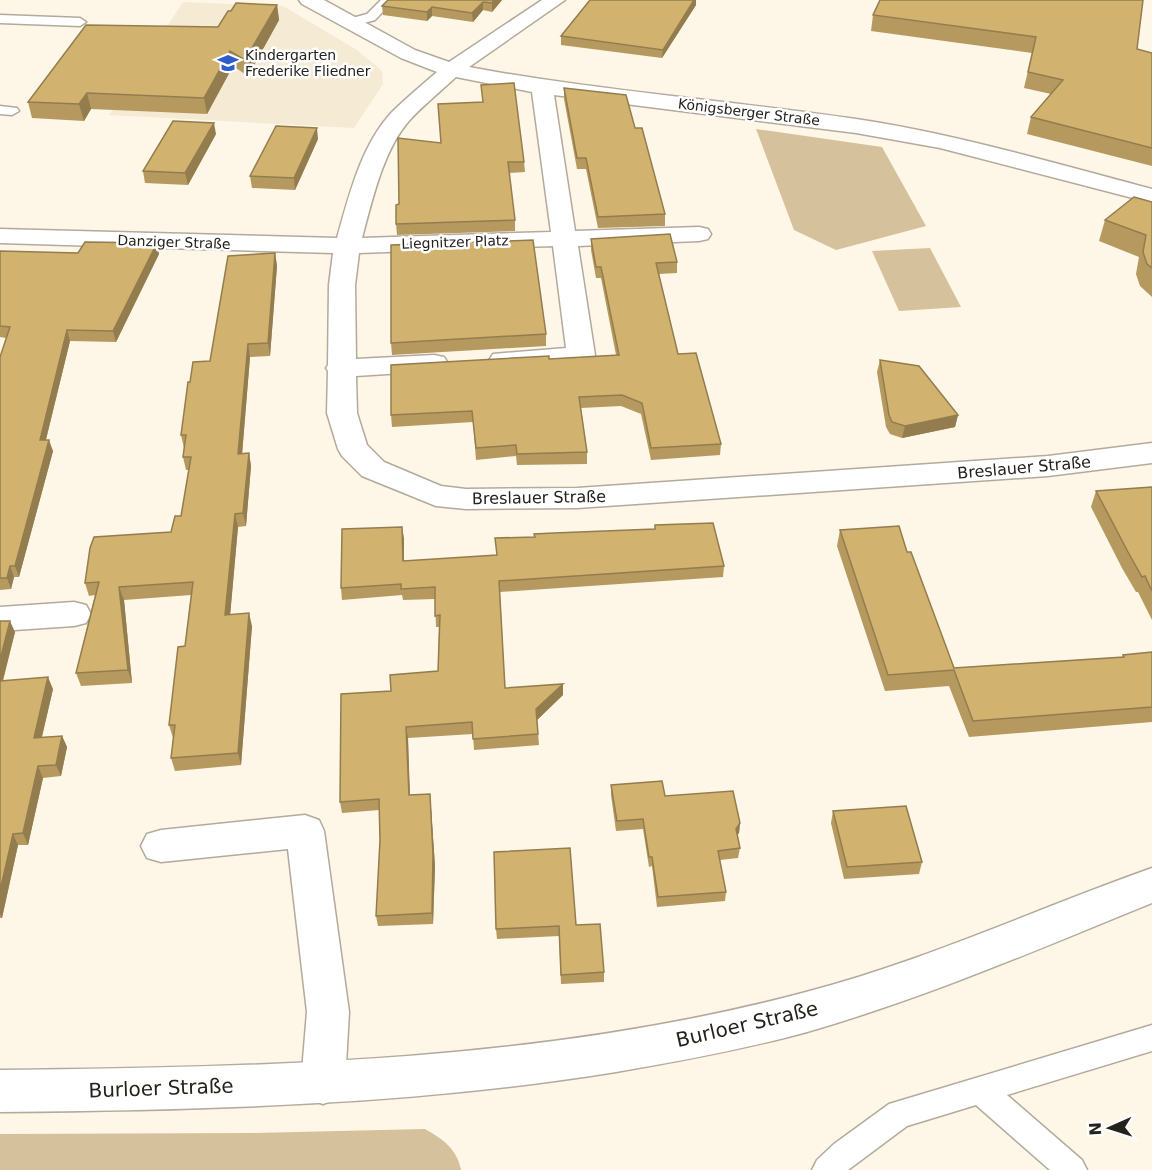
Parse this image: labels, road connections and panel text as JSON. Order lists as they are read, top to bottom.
{
  "streets": {
    "street": [
      "Königsberger Straße",
      "Danziger Straße",
      "Liegnitzer Platz",
      "Breslauer Straße",
      "Burloer Straße"
    ]
  },
  "crossings": [
    ["Königsberger Straße", "Breslauer Straße"],
    ["Danziger Straße", "Liegnitzer Platz"],
    ["Danziger Straße", "Breslauer Straße"],
    ["Liegnitzer Platz", "Breslauer Straße"]
  ],
  "places": {
    "school or university": ["Kindergarten Frederike Fliedner"]
  },
  "north": "left"
}
